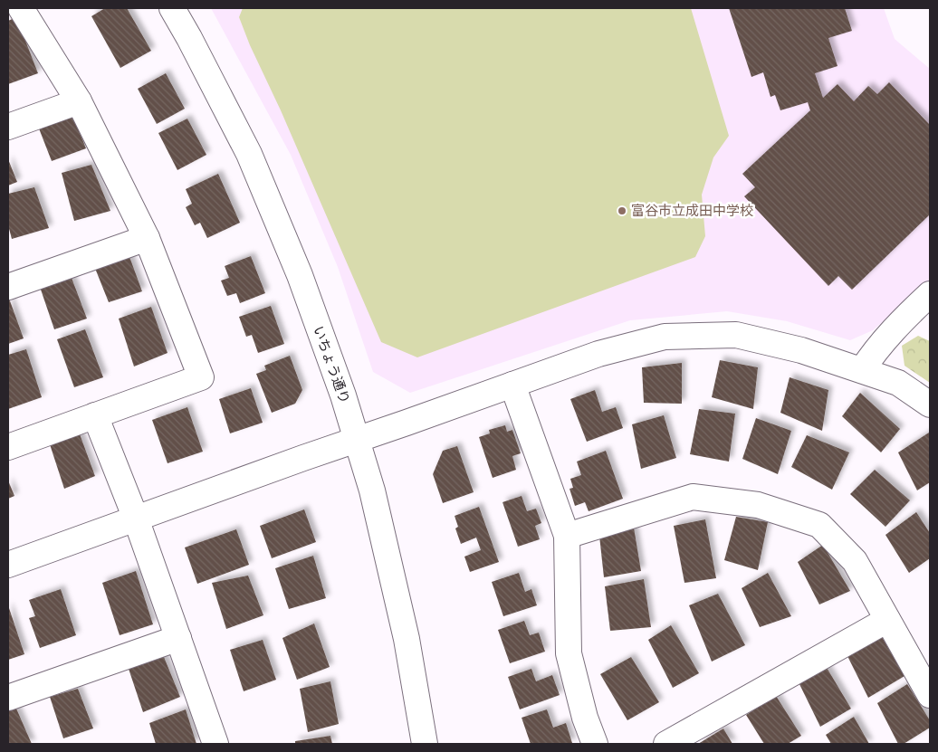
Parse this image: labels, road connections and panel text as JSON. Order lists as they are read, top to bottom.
{
  "streets": {
    "street": ["いちょう通り"]
  },
  "places": ["富谷市立成田中学校"]
}
